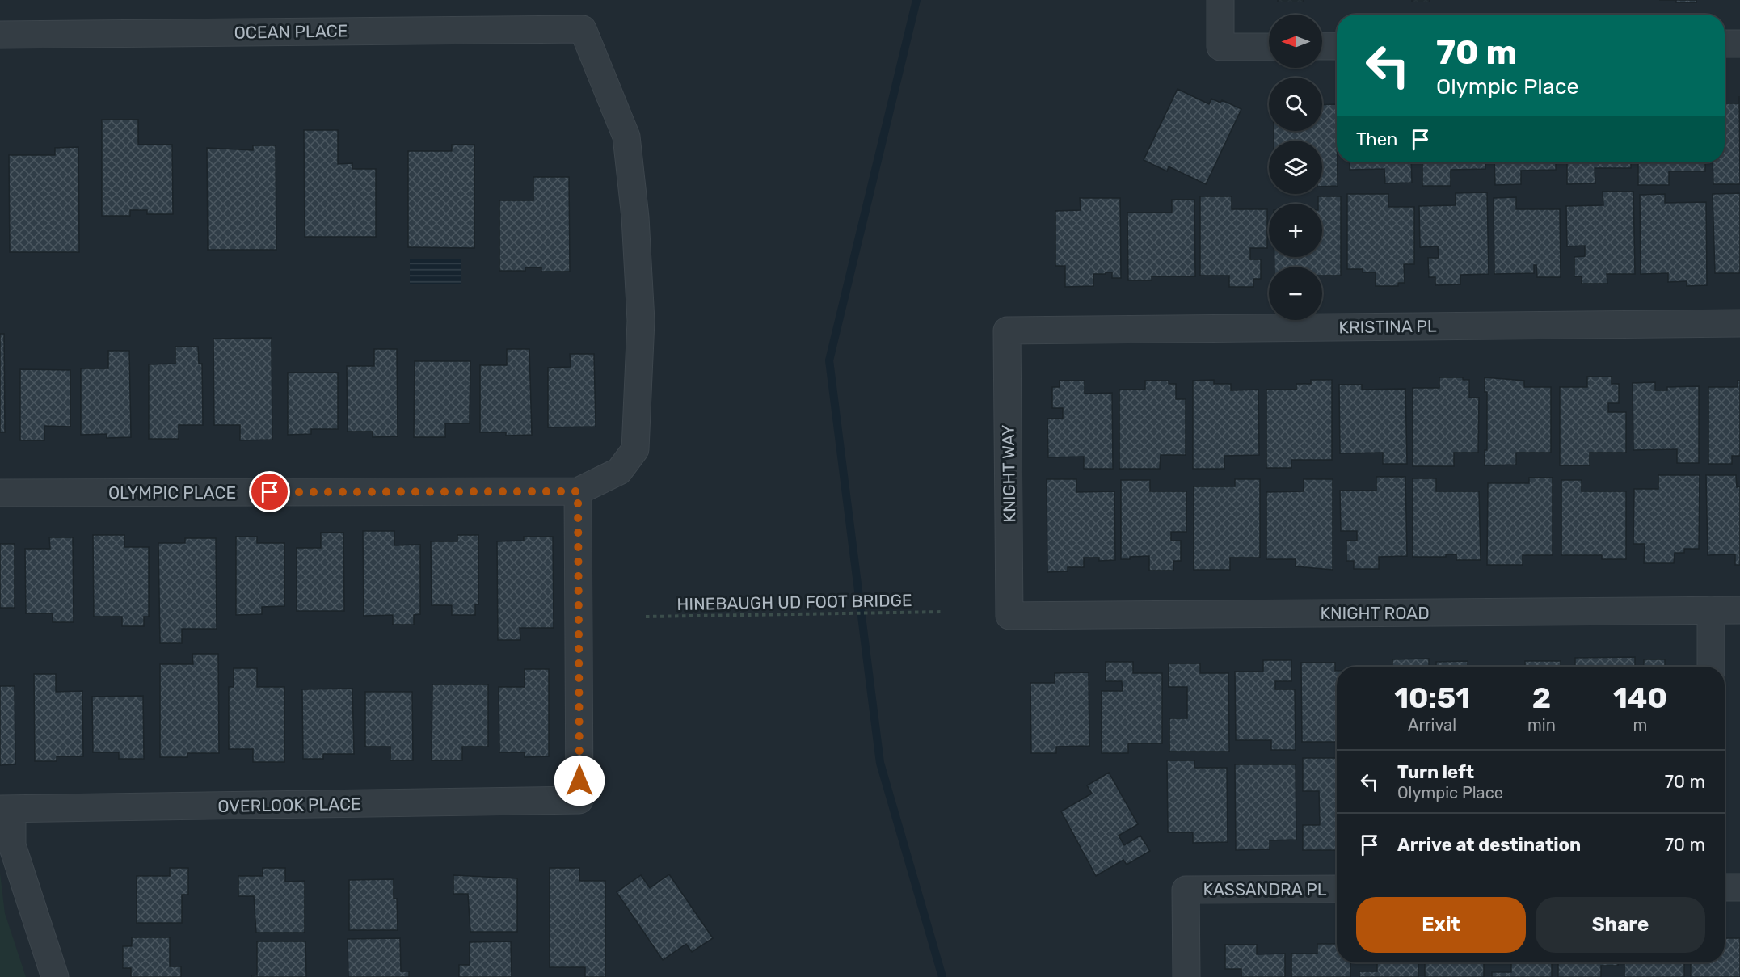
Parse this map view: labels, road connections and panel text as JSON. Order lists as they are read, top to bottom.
{
  "streets": {
    "street": [
      "OCEAN PLACE",
      "KRISTINA PL",
      "KNIGHT WAY",
      "OLYMPIC PLACE",
      "KNIGHT ROAD",
      "OVERLOOK PLACE",
      "KASSANDRA PL"
    ],
    "path": ["HINEBAUGH UD FOOT BRIDGE"]
  },
  "crossings": [
    ["OCEAN PLACE", "OLYMPIC PLACE"],
    ["OCEAN PLACE", "OVERLOOK PLACE"],
    ["KRISTINA PL", "KNIGHT WAY"],
    ["KNIGHT WAY", "KNIGHT ROAD"],
    ["OLYMPIC PLACE", "OVERLOOK PLACE"]
  ],
  "north": "left",
  "page": {
    "map_buttons": ["+", "−"],
    "turn": ["70 m", "Olympic Place"],
    "then": "Then",
    "eta": [
      "10:51",
      "Arrival",
      "2",
      "min",
      "140",
      "m"
    ],
    "list": [
      {
        "name": "Turn left",
        "note": "Olympic Place",
        "value": "70 m"
      },
      {
        "name": "Arrive at destination",
        "value": "70 m"
      }
    ],
    "buttons": ["Exit", "Share"]
  }
}
